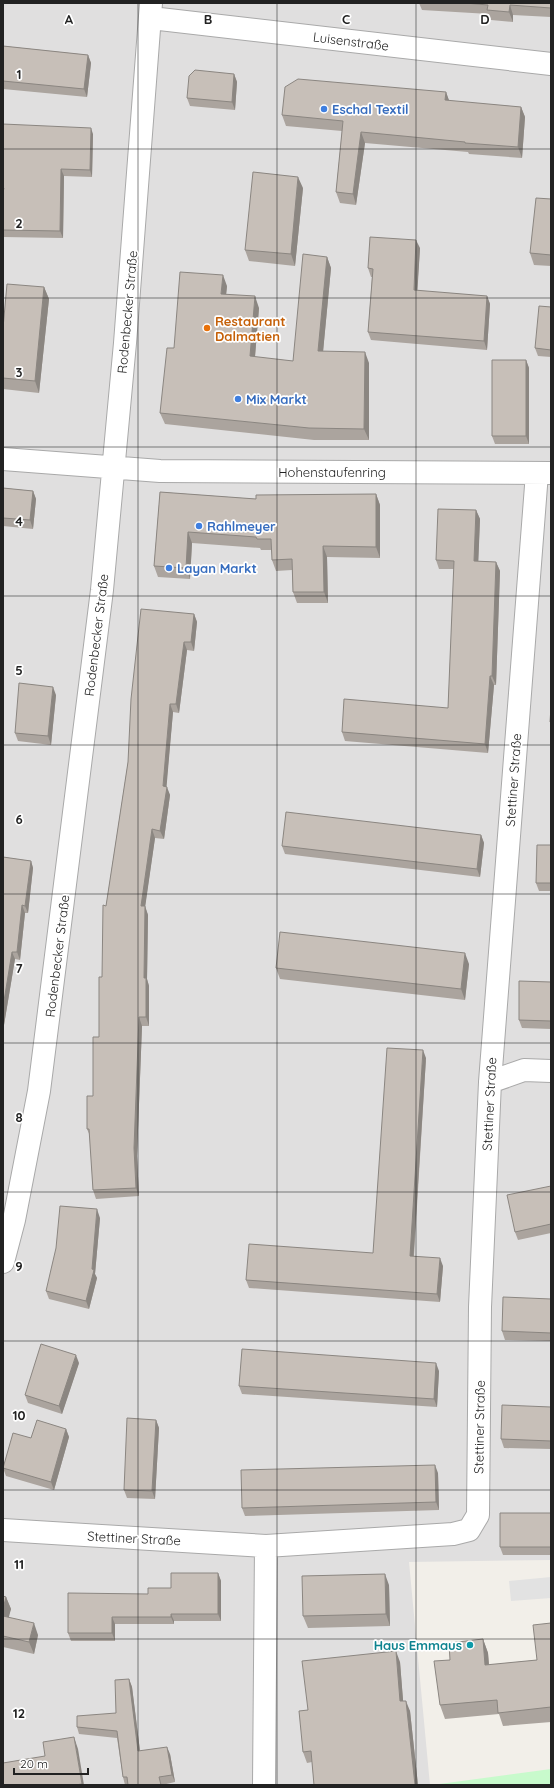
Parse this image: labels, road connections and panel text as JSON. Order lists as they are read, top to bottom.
{
  "streets": {
    "street": [
      "Luisenstraße",
      "Rodenbecker Straße",
      "Hohenstaufenring",
      "Stettiner Straße"
    ]
  },
  "crossings": [
    ["Luisenstraße", "Rodenbecker Straße"],
    ["Rodenbecker Straße", "Hohenstaufenring"],
    ["Hohenstaufenring", "Stettiner Straße"]
  ],
  "places": [
    "Eschal Textil",
    "Restaurant Dalmatien",
    "Mix Markt",
    "Rahlmeyer",
    "Layan Markt",
    "Haus Emmaus"
  ],
  "scale_bar": "20 m",
  "grid": {
    "columns": [
      "A",
      "B",
      "C",
      "D"
    ],
    "rows": [
      "1",
      "2",
      "3",
      "4",
      "5",
      "6",
      "7",
      "8",
      "9",
      "10",
      "11",
      "12"
    ]
  }
}
